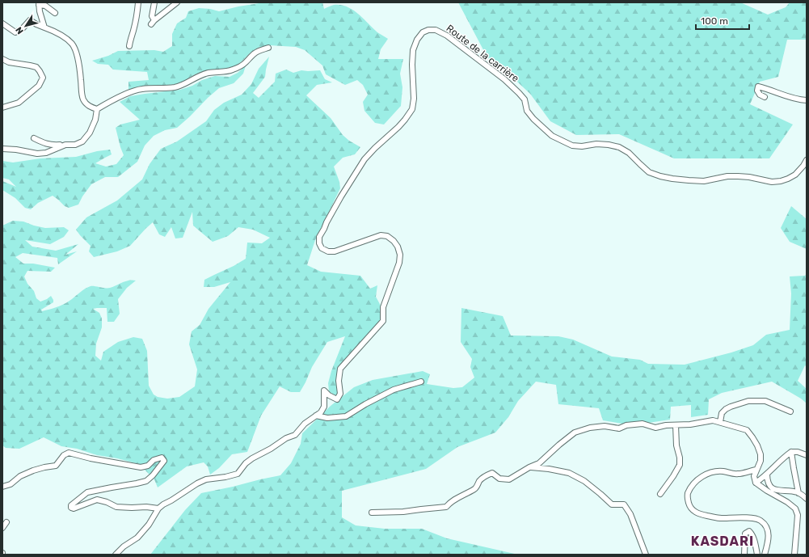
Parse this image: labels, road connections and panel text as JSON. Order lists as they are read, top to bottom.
{
  "streets": {
    "street": ["Route de la carrière"]
  },
  "districts": ["KASDARI"],
  "scale_bar": "100 m",
  "north": "bottom left"
}
